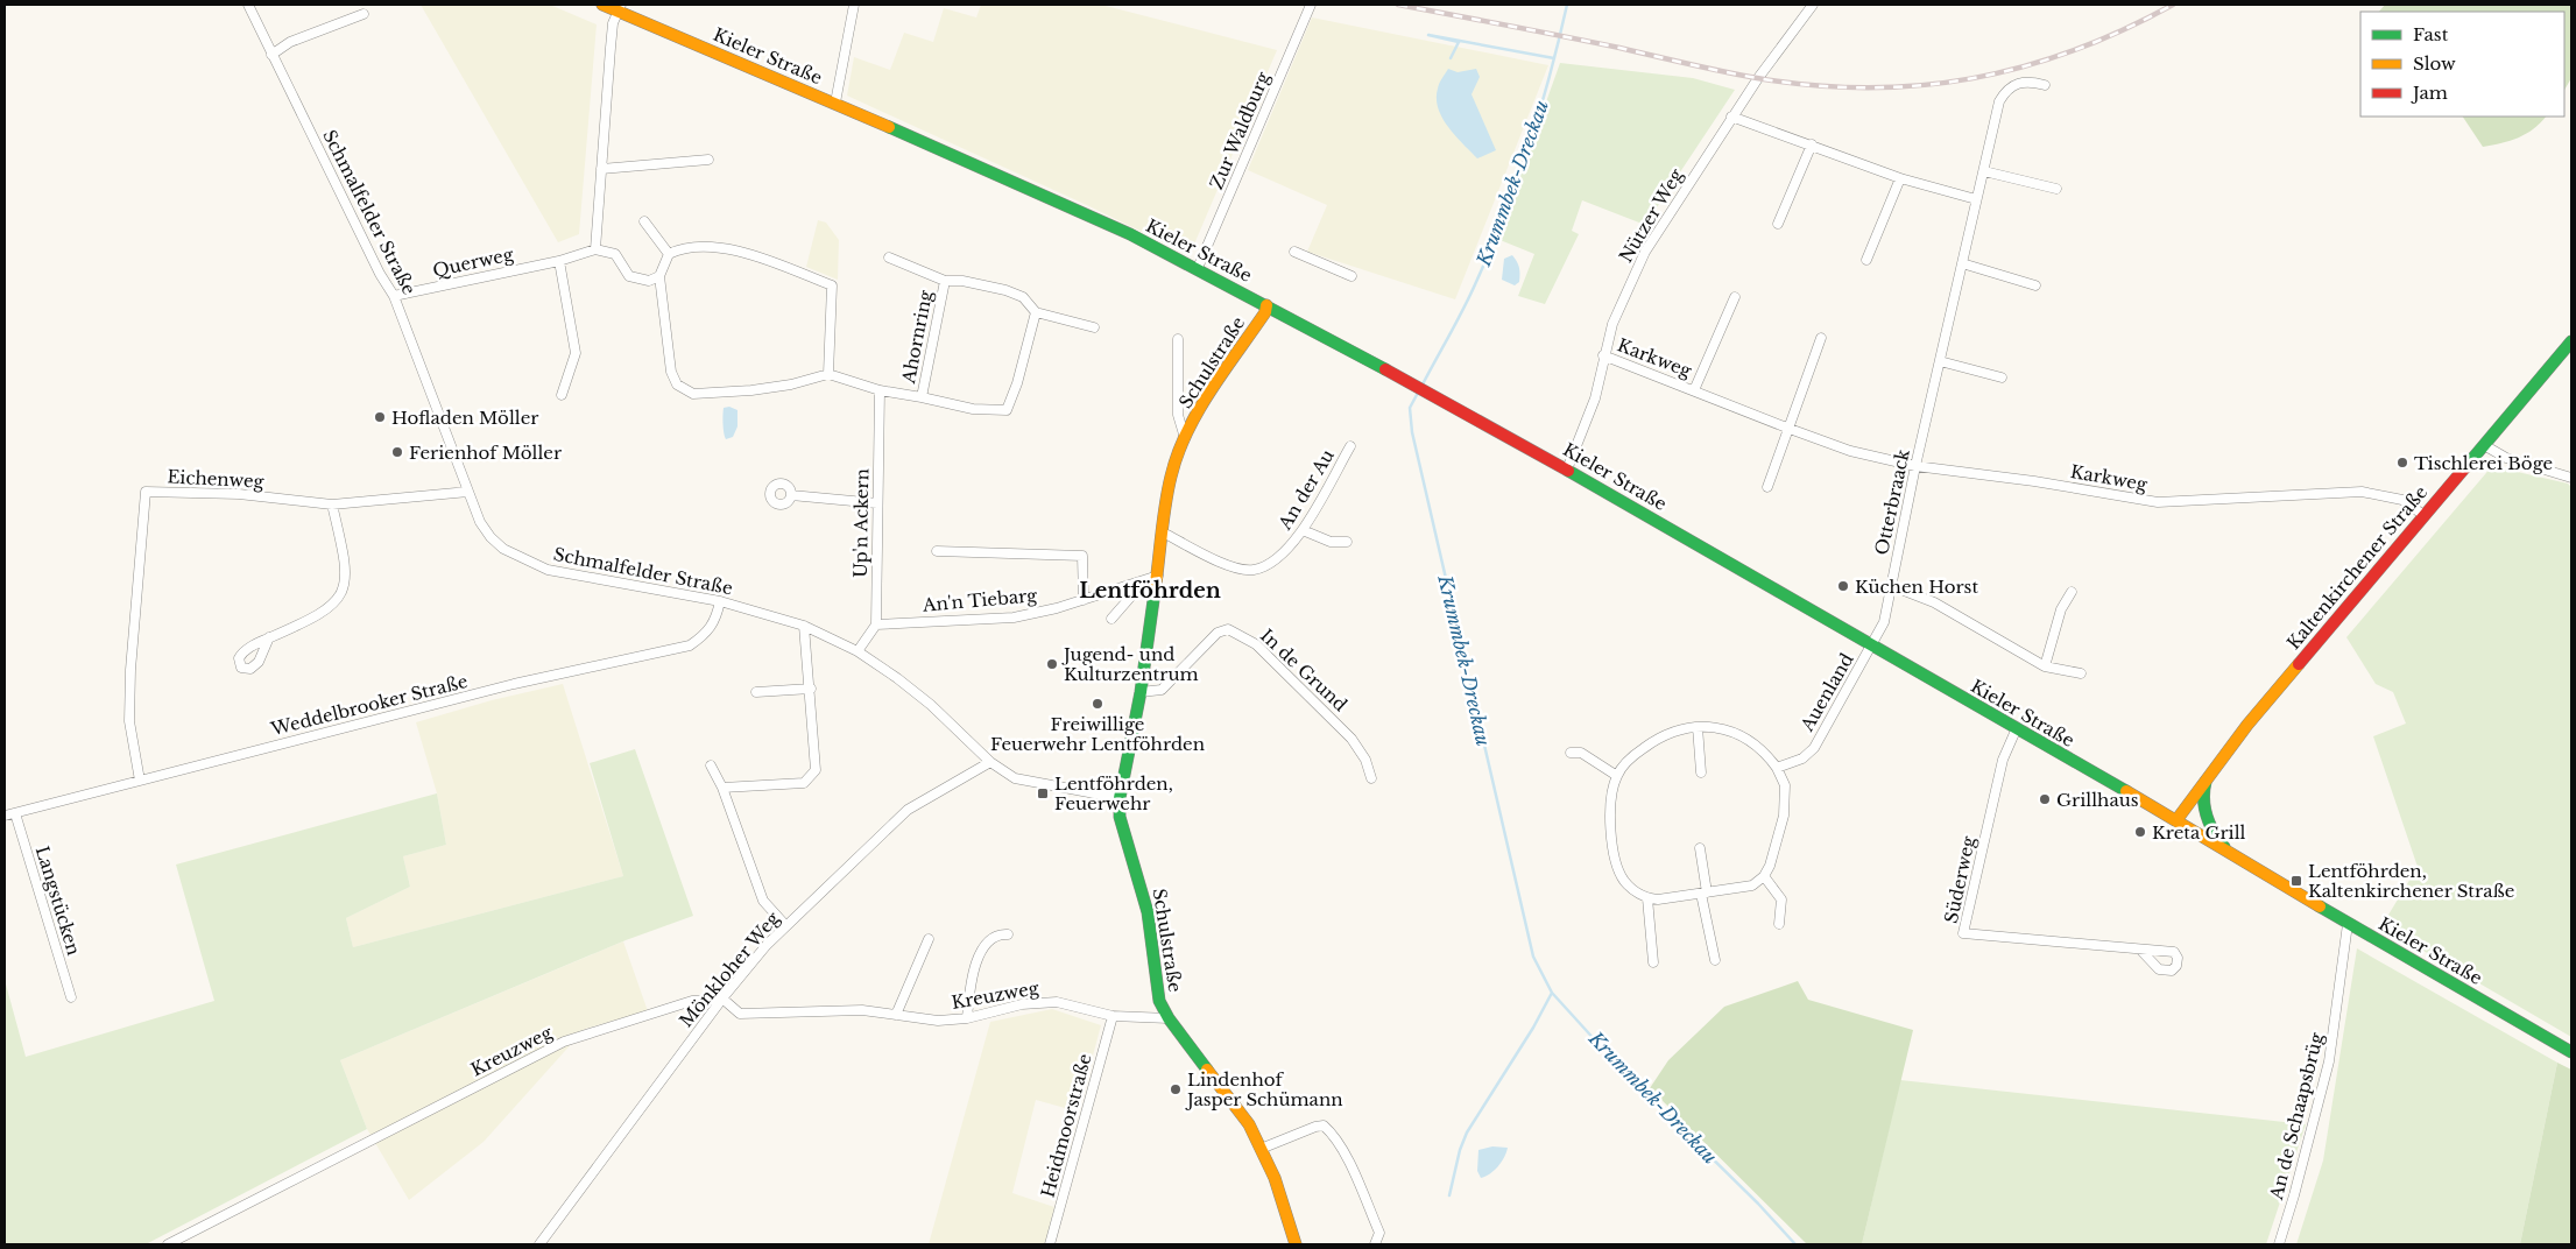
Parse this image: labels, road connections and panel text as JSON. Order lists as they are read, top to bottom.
{
  "streets": {
    "main road": ["Kieler Straße", "Schulstraße", "Kaltenkirchener Straße"],
    "street": [
      "Zur Waldburg",
      "Schmalfelder Straße",
      "Nützer Weg",
      "Querweg",
      "Ahornring",
      "Karkweg",
      "Eichenweg",
      "An der Au",
      "Otterbraack",
      "Up'n Ackern",
      "An'n Tiebarg",
      "In de Grund",
      "Auenland",
      "Weddelbrooker Straße",
      "Süderweg",
      "Langstücken",
      "Mönkloher Weg",
      "Kreuzweg",
      "An de Schaapsbrüg",
      "Heidmoorstraße"
    ]
  },
  "crossings": [
    ["Kieler Straße", "Zur Waldburg"],
    ["Kieler Straße", "Nützer Weg"],
    ["Kieler Straße", "Schulstraße"],
    ["Kieler Straße", "Otterbraack"],
    ["Kieler Straße", "Kaltenkirchener Straße"],
    ["Kieler Straße", "Auenland"],
    ["Kieler Straße", "Süderweg"],
    ["Kieler Straße", "An de Schaapsbrüg"],
    ["Schmalfelder Straße", "Querweg"],
    ["Schmalfelder Straße", "Schulstraße"],
    ["Schmalfelder Straße", "Eichenweg"],
    ["Schmalfelder Straße", "Weddelbrooker Straße"],
    ["Schmalfelder Straße", "Mönkloher Weg"],
    ["Nützer Weg", "Karkweg"],
    ["Ahornring", "Up'n Ackern"],
    ["Karkweg", "Otterbraack"],
    ["Karkweg", "Kaltenkirchener Straße"],
    ["Schulstraße", "An der Au"],
    ["Schulstraße", "An'n Tiebarg"],
    ["Schulstraße", "In de Grund"],
    ["Schulstraße", "Kreuzweg"],
    ["Eichenweg", "Weddelbrooker Straße"],
    ["Otterbraack", "Auenland"],
    ["Up'n Ackern", "An'n Tiebarg"],
    ["Weddelbrooker Straße", "Langstücken"],
    ["Mönkloher Weg", "Kreuzweg"],
    ["Kreuzweg", "Heidmoorstraße"]
  ],
  "districts": ["Lentföhrden"],
  "water": ["Krummbek-Dreckau"],
  "places": {
    "other": [
      "Hofladen Möller",
      "Ferienhof Möller",
      "Tischlerei Böge",
      "Küchen Horst",
      "Jugend- und Kulturzentrum",
      "Freiwillige Feuerwehr Lentföhrden",
      "Grillhaus",
      "Kreta Grill",
      "Lindenhof Jasper Schümann"
    ],
    "transit": ["Lentföhrden, Feuerwehr", "Lentföhrden, Kaltenkirchener Straße"]
  },
  "legend": ["Fast", "Slow", "Jam"]
}
